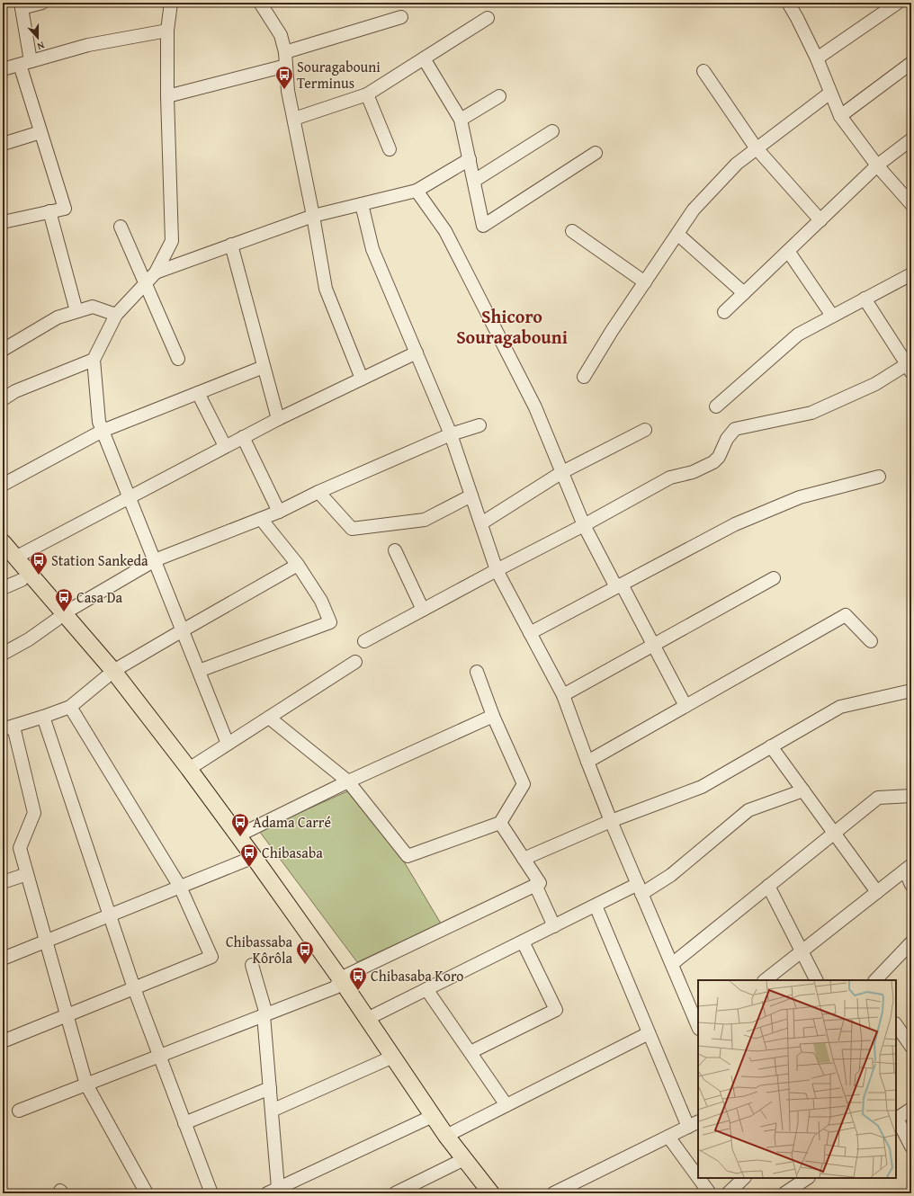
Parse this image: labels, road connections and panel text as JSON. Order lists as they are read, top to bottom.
{
  "districts": ["Shicoro Souragabouni"],
  "places": {
    "bus stop": [
      "Souragabouni Terminus",
      "Station Sankeda",
      "Casa Da",
      "Adama Carré",
      "Chibasaba",
      "Chibassaba Kôrôla",
      "Chibasaba Koro"
    ]
  },
  "north": "bottom"
}
